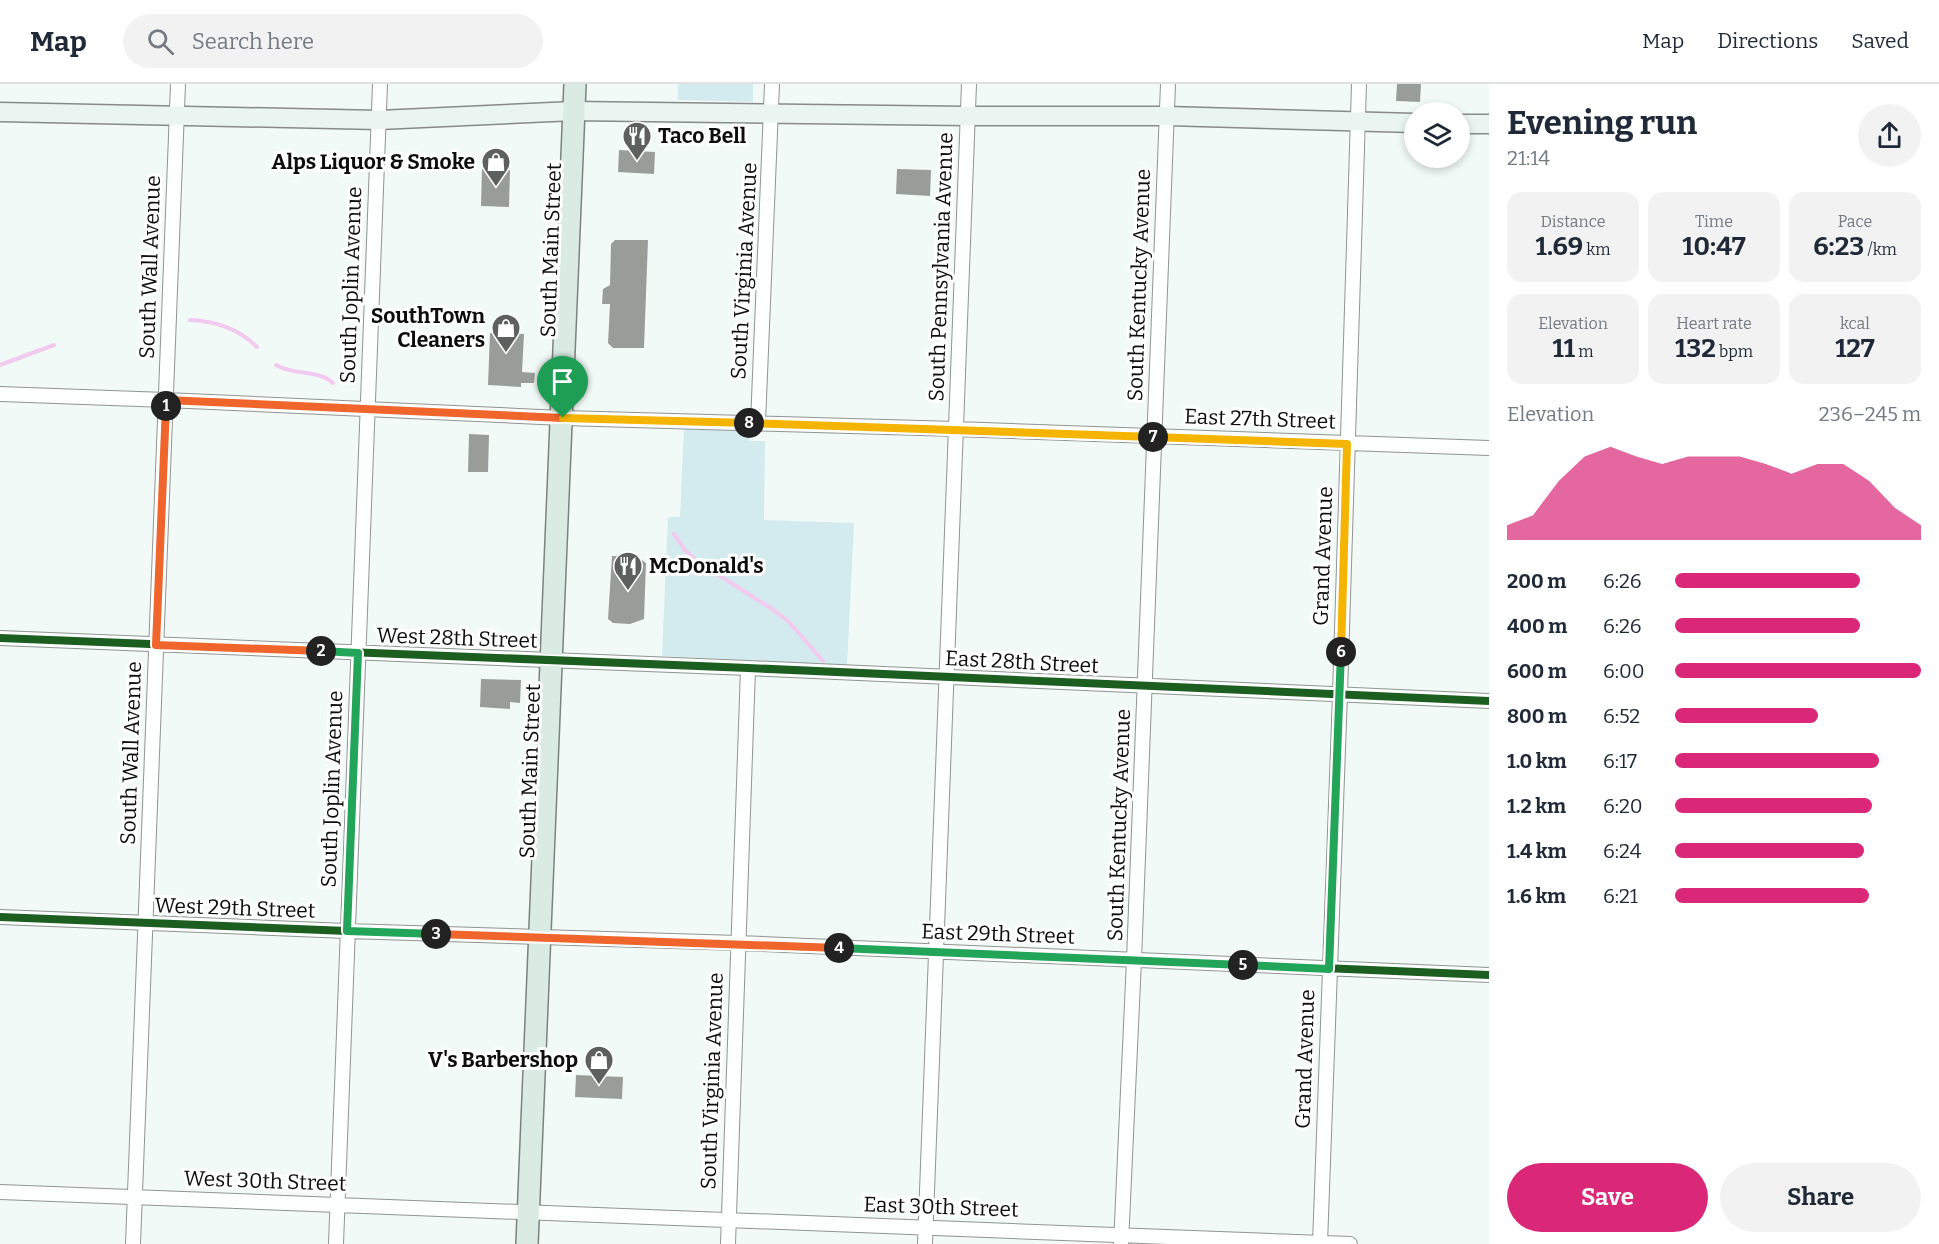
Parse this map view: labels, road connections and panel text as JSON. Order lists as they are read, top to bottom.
{
  "streets": {
    "main road": ["South Main Street"],
    "street": [
      "South Wall Avenue",
      "South Pennsylvania Avenue",
      "South Virginia Avenue",
      "South Joplin Avenue",
      "South Kentucky Avenue",
      "East 27th Street",
      "Grand Avenue",
      "West 28th Street",
      "East 28th Street",
      "West 29th Street",
      "East 29th Street",
      "West 30th Street",
      "East 30th Street"
    ]
  },
  "crossings": [
    ["South Main Street", "East 27th Street"],
    ["South Main Street", "West 28th Street"],
    ["South Main Street", "East 28th Street"],
    ["South Main Street", "West 29th Street"],
    ["South Main Street", "East 29th Street"],
    ["South Main Street", "West 30th Street"],
    ["South Main Street", "East 30th Street"],
    ["South Wall Avenue", "East 27th Street"],
    ["South Wall Avenue", "West 28th Street"],
    ["South Wall Avenue", "West 29th Street"],
    ["South Wall Avenue", "West 30th Street"],
    ["South Pennsylvania Avenue", "East 27th Street"],
    ["South Pennsylvania Avenue", "East 28th Street"],
    ["South Pennsylvania Avenue", "East 29th Street"],
    ["South Pennsylvania Avenue", "East 30th Street"],
    ["South Virginia Avenue", "East 27th Street"],
    ["South Virginia Avenue", "East 28th Street"],
    ["South Virginia Avenue", "East 29th Street"],
    ["South Virginia Avenue", "East 30th Street"],
    ["South Joplin Avenue", "East 27th Street"],
    ["South Joplin Avenue", "West 28th Street"],
    ["South Joplin Avenue", "West 29th Street"],
    ["South Joplin Avenue", "West 30th Street"],
    ["South Kentucky Avenue", "East 27th Street"],
    ["South Kentucky Avenue", "East 28th Street"],
    ["South Kentucky Avenue", "East 29th Street"],
    ["South Kentucky Avenue", "East 30th Street"],
    ["East 27th Street", "Grand Avenue"],
    ["Grand Avenue", "East 28th Street"],
    ["Grand Avenue", "East 29th Street"],
    ["Grand Avenue", "East 30th Street"],
    ["West 28th Street", "East 28th Street"],
    ["West 29th Street", "East 29th Street"],
    ["West 30th Street", "East 30th Street"]
  ],
  "places": {
    "restaurant": ["Taco Bell", "McDonald's"],
    "shop": ["Alps Liquor & Smoke", "SouthTown Cleaners", "V's Barbershop"]
  },
  "page": {
    "header": "Map",
    "search": "Search here",
    "nav": ["Map", "Directions", "Saved"],
    "heading": ["Evening run", "21:14"],
    "stats": [
      ["Distance", "1.69 km"],
      ["Time", "10:47"],
      ["Pace", "6:23 /km"],
      ["Elevation", "11 m"],
      ["Heart rate", "132 bpm"],
      ["kcal", "127"]
    ],
    "chart": ["Elevation", "236–245 m"],
    "pins": [
      "1",
      "8",
      "7",
      "2",
      "6",
      "3",
      "4",
      "5"
    ],
    "list": [
      {
        "name": "200 m",
        "note": "6:26"
      },
      {
        "name": "400 m",
        "note": "6:26"
      },
      {
        "name": "600 m",
        "note": "6:00"
      },
      {
        "name": "800 m",
        "note": "6:52"
      },
      {
        "name": "1.0 km",
        "note": "6:17"
      },
      {
        "name": "1.2 km",
        "note": "6:20"
      },
      {
        "name": "1.4 km",
        "note": "6:24"
      },
      {
        "name": "1.6 km",
        "note": "6:21"
      }
    ],
    "buttons": ["Save", "Share"]
  }
}
